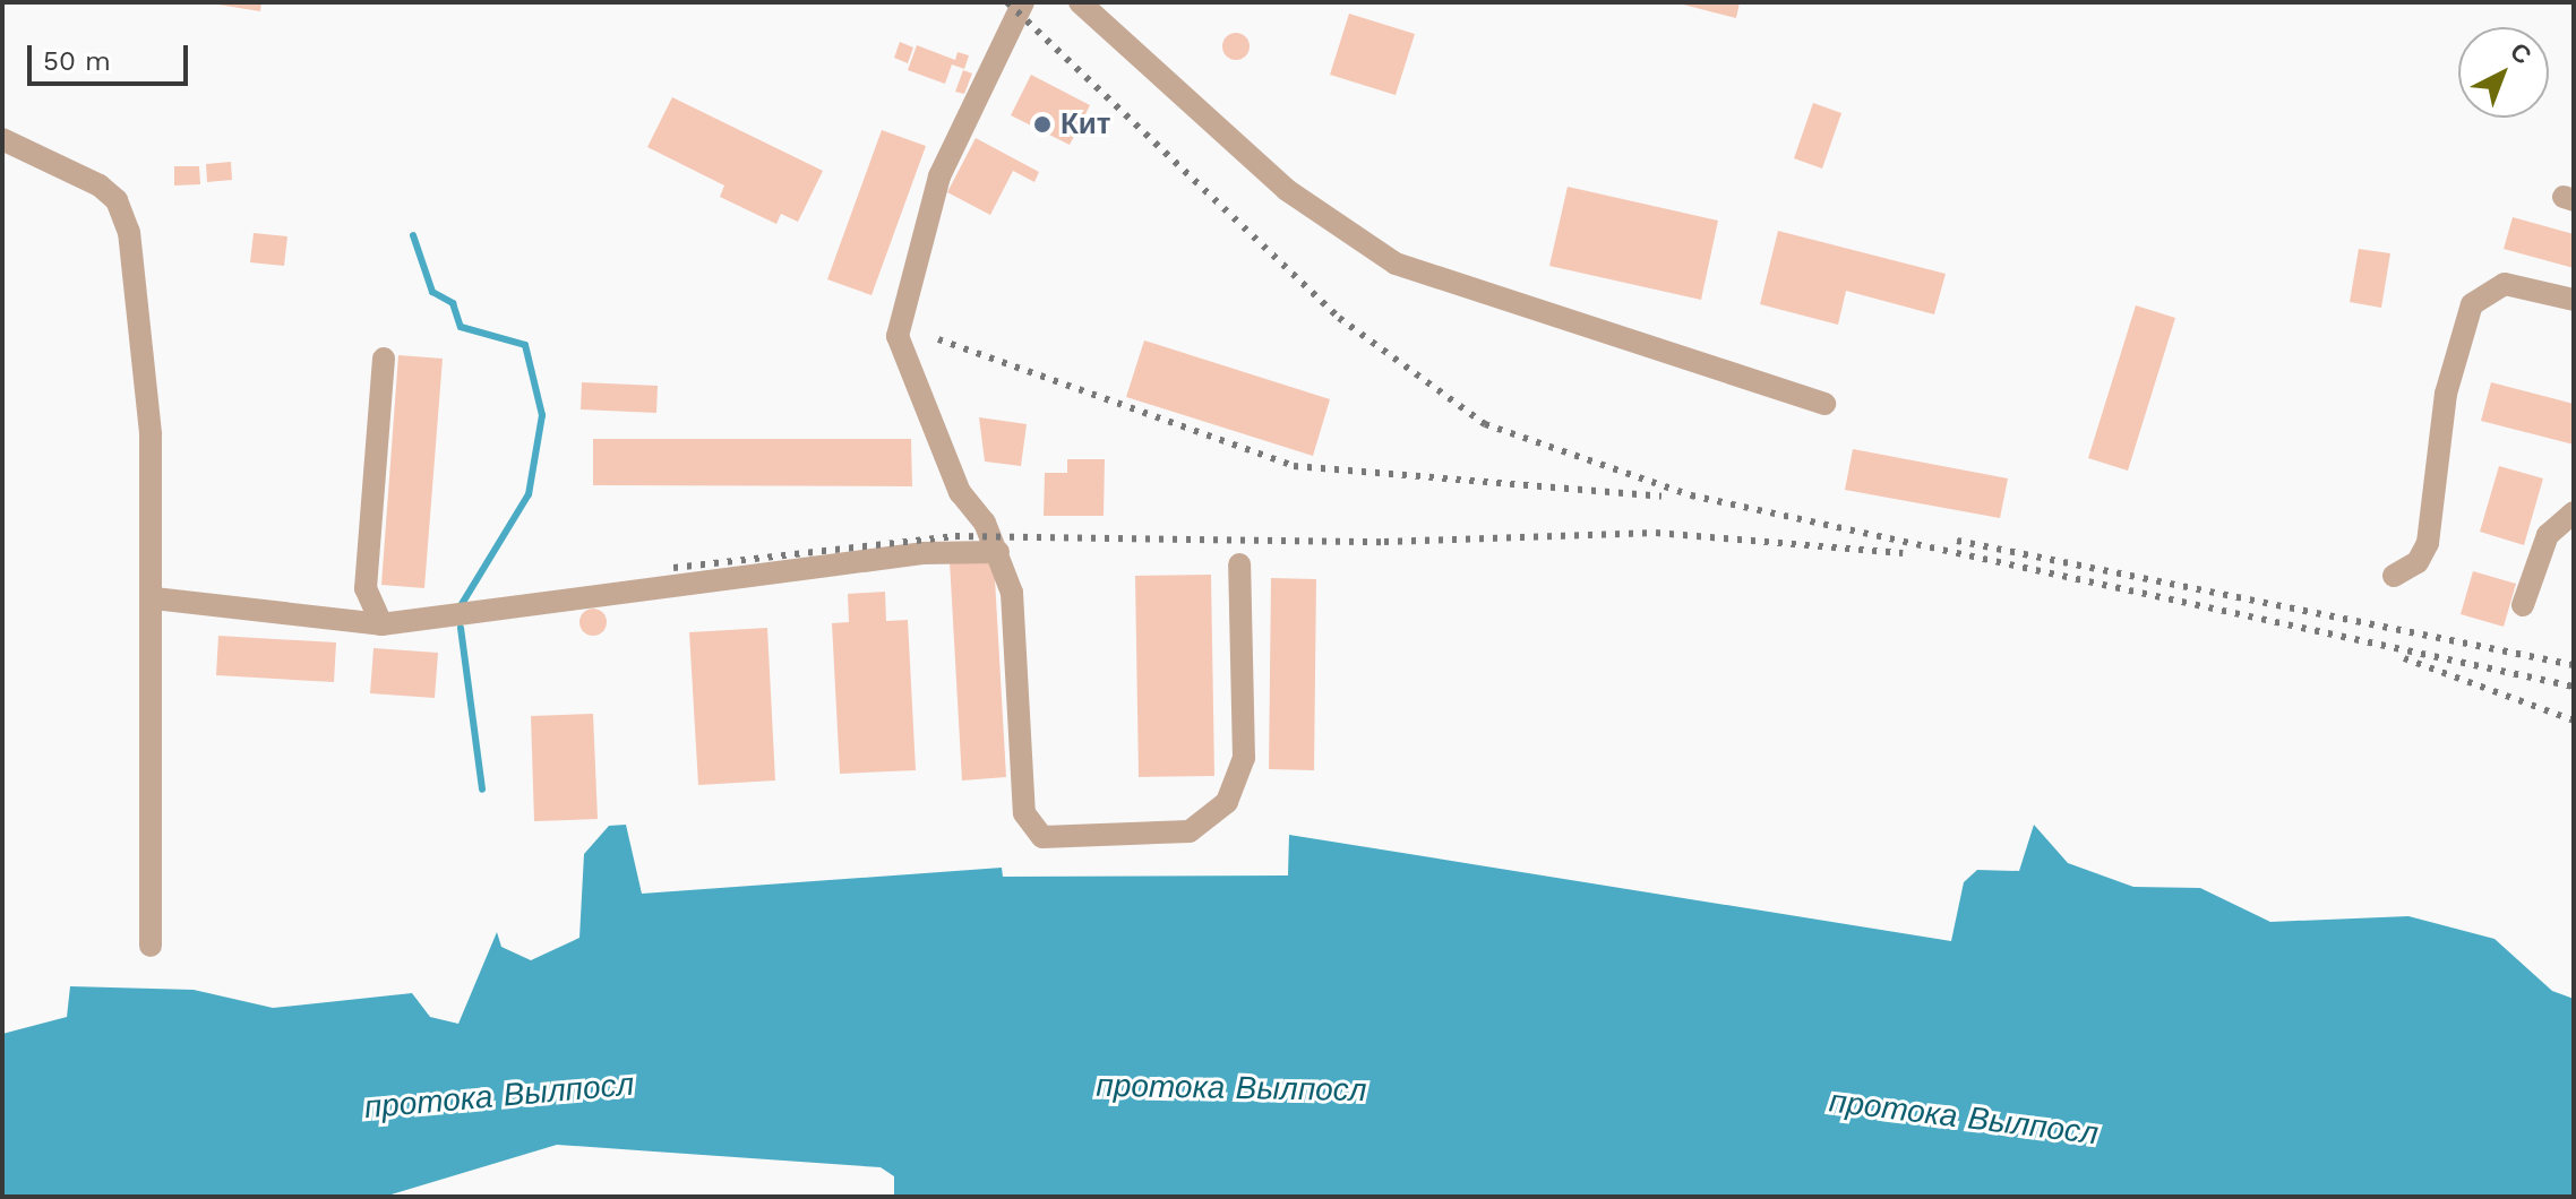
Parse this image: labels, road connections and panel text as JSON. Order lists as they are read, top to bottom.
{
  "water": ["протока Вылпосл"],
  "places": ["Кит"],
  "scale_bar": "50 m",
  "north": "top right"
}
